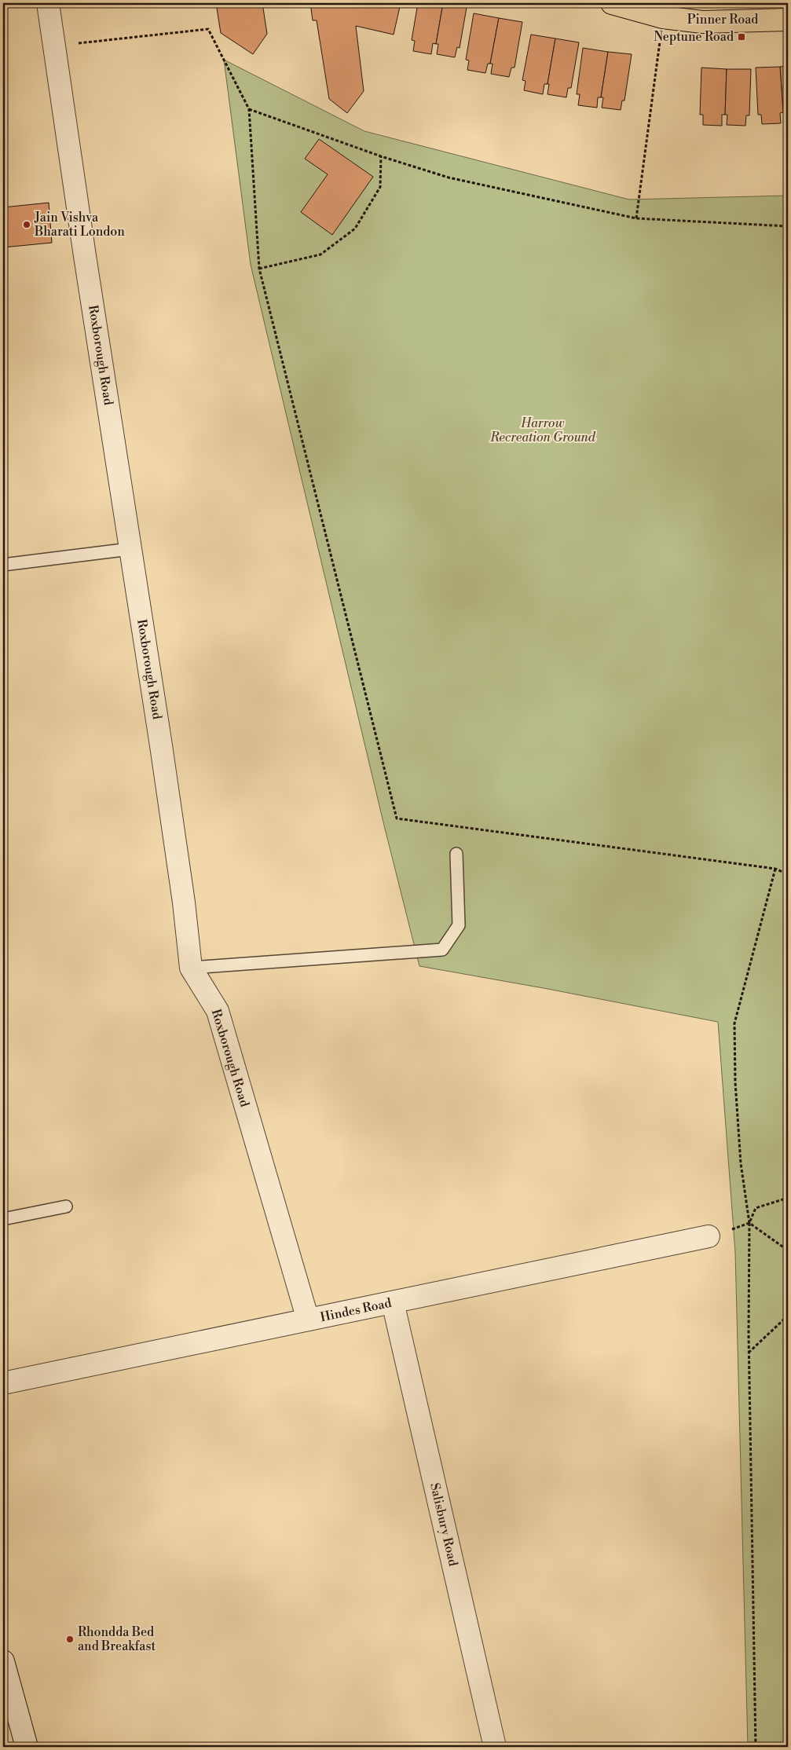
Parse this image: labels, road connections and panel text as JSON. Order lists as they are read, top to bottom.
{
  "streets": {
    "main road": ["Pinner Road"],
    "street": ["Roxborough Road", "Hindes Road", "Salisbury Road"]
  },
  "crossings": [
    ["Roxborough Road", "Hindes Road"],
    ["Hindes Road", "Salisbury Road"]
  ],
  "parks": ["Harrow Recreation Ground"],
  "places": {
    "transit": ["Neptune Road"],
    "other": ["Jain Vishva Bharati London", "Rhondda Bed and Breakfast"]
  }
}
